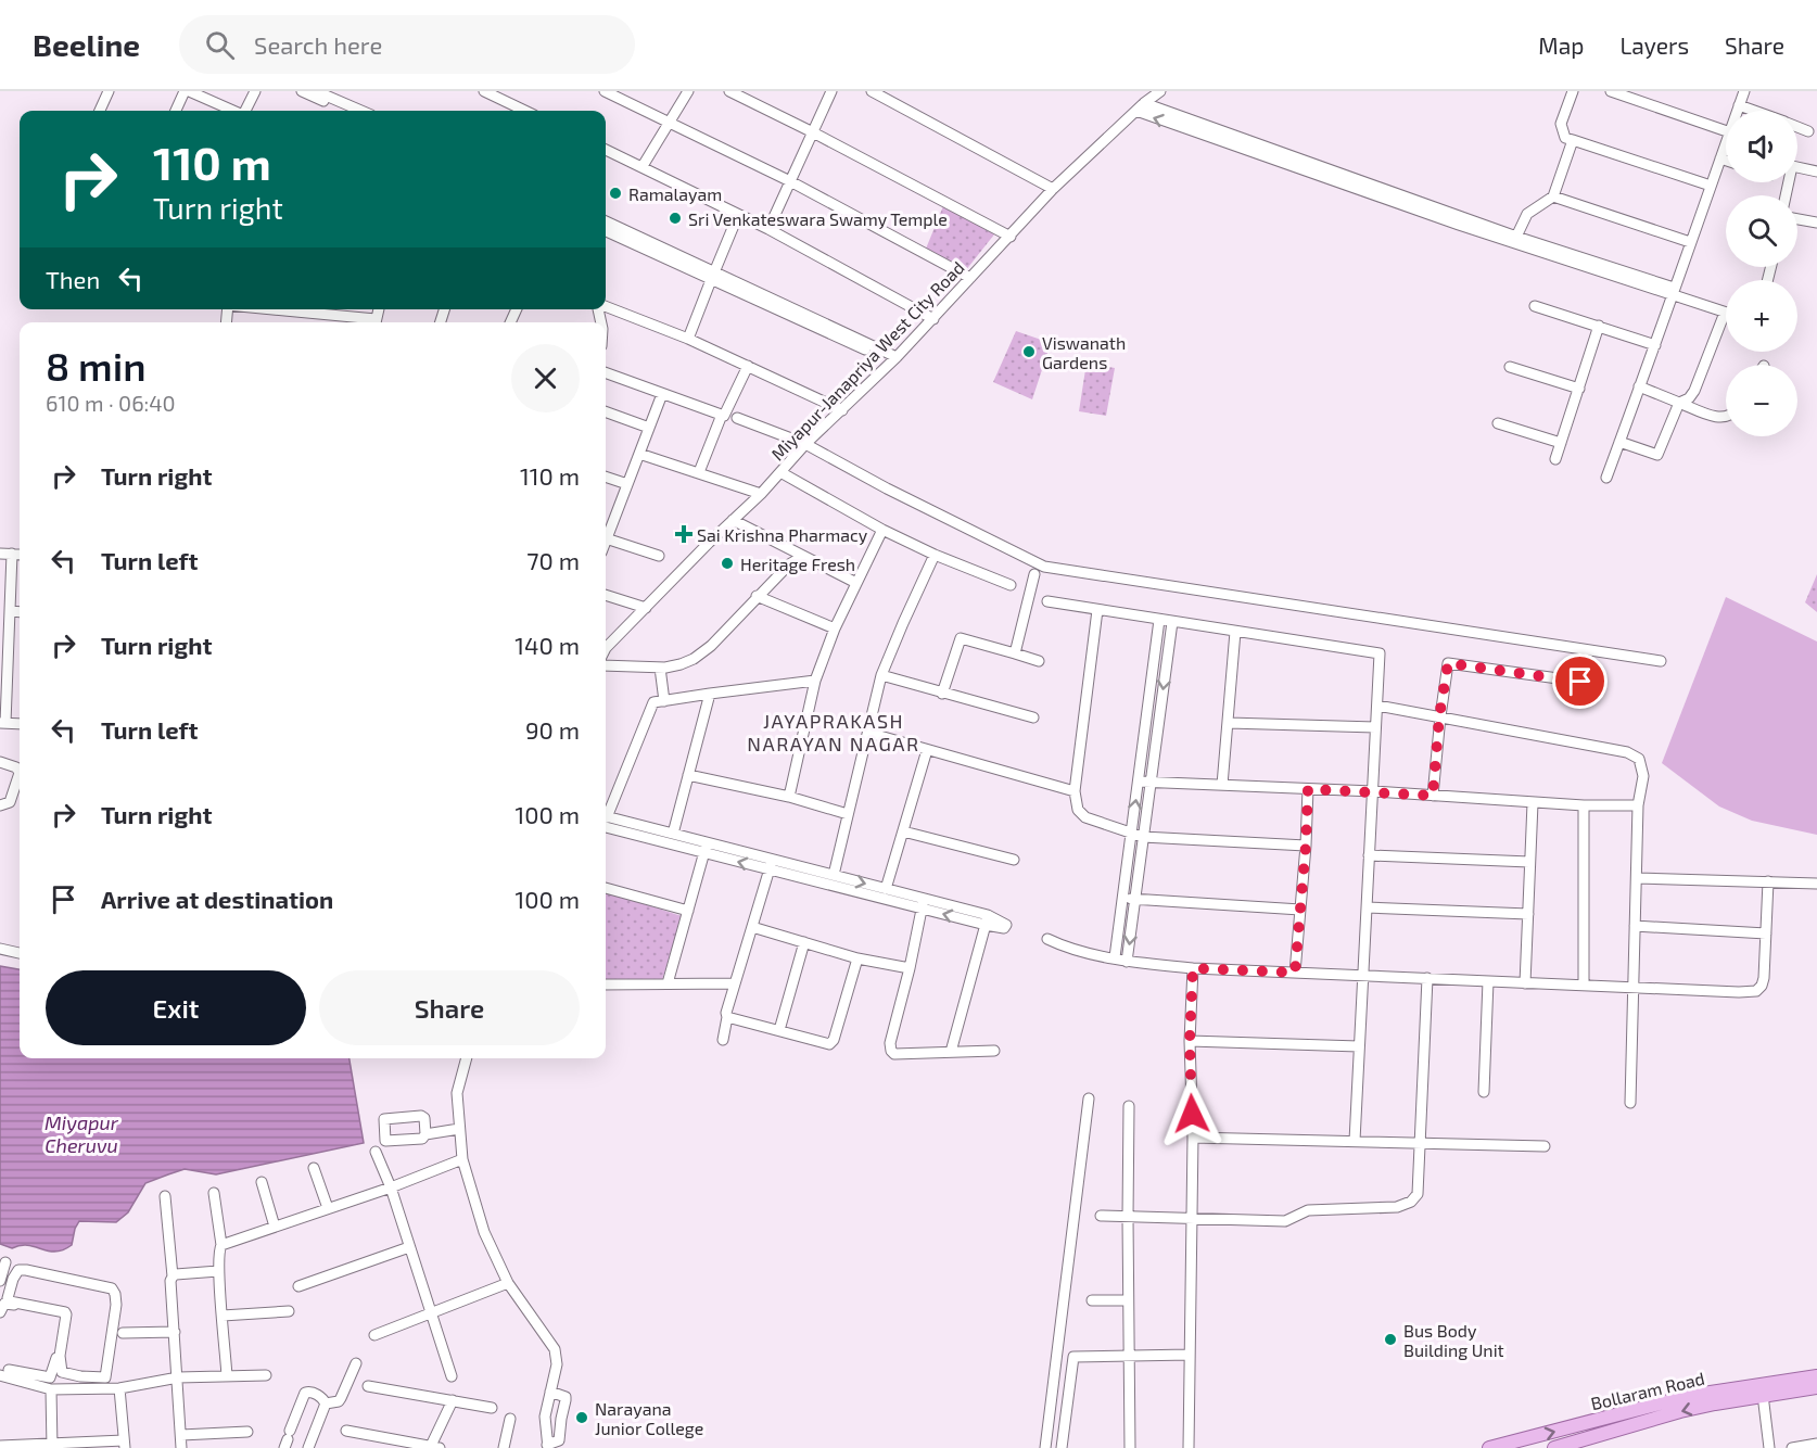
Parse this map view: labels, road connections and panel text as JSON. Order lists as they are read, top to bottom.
{
  "streets": {
    "main road": ["Bollaram Road"],
    "street": ["Miyapur-Janapriya West City Road"]
  },
  "districts": ["JAYAPRAKASH NARAYAN NAGAR"],
  "water": ["Miyapur Cheruvu"],
  "places": {
    "other": [
      "Ramalayam",
      "Sri Venkateswara Swamy Temple",
      "Viswanath Gardens",
      "Heritage Fresh",
      "Bus Body Building Unit",
      "Narayana Junior College"
    ],
    "health": ["Sai Krishna Pharmacy"]
  },
  "page": {
    "header": "Beeline",
    "search": "Search here",
    "nav": ["Map", "Layers", "Share"],
    "map_buttons": ["+", "−"],
    "turn": ["110 m", "Turn right"],
    "then": "Then",
    "heading": ["8 min", "610 m · 06:40"],
    "list": [
      {
        "name": "Turn right",
        "value": "110 m"
      },
      {
        "name": "Turn left",
        "value": "70 m"
      },
      {
        "name": "Turn right",
        "value": "140 m"
      },
      {
        "name": "Turn left",
        "value": "90 m"
      },
      {
        "name": "Turn right",
        "value": "100 m"
      },
      {
        "name": "Arrive at destination",
        "value": "100 m"
      }
    ],
    "buttons": ["Exit", "Share"]
  }
}
